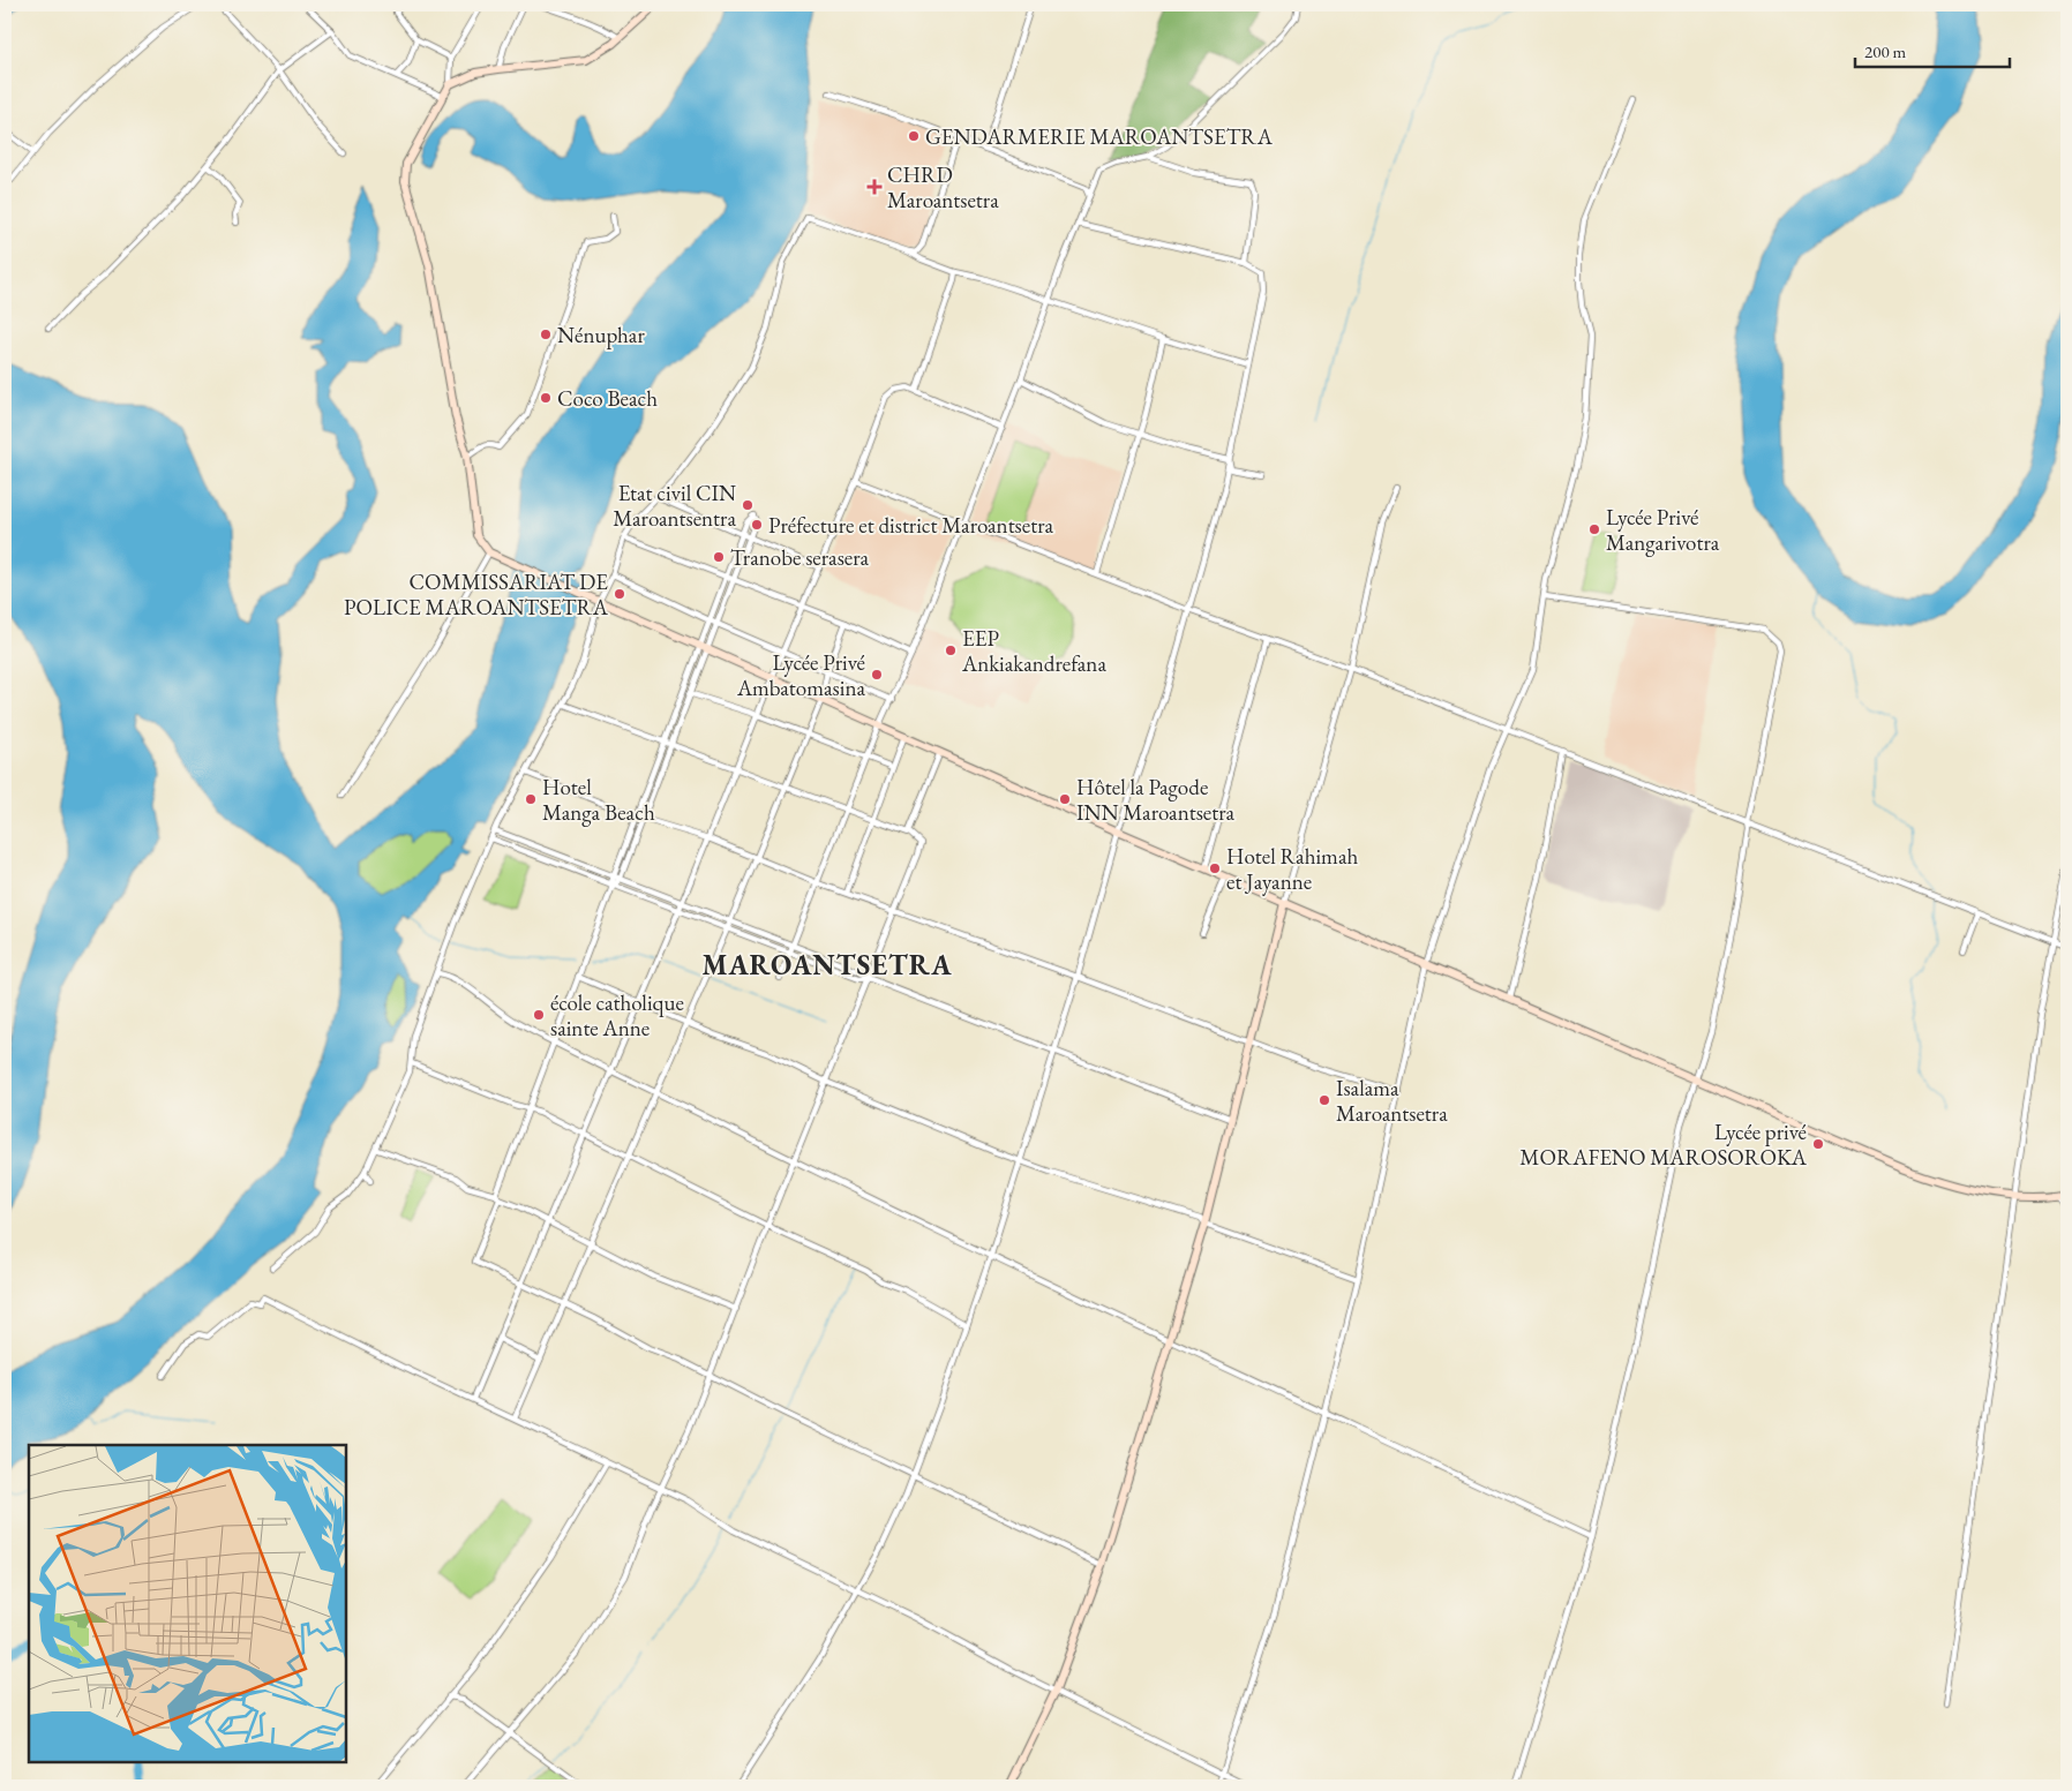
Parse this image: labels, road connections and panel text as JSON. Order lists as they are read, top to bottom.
{
  "districts": ["MAROANTSETRA"],
  "places": {
    "other": [
      "GENDARMERIE MAROANTSETRA",
      "Nénuphar",
      "Coco Beach",
      "Etat civil CIN Maroantsentra",
      "Préfecture et district Maroantsetra",
      "Lycée Privé Mangarivotra",
      "Tranobe serasera",
      "COMMISSARIAT DE POLICE MAROANTSETRA",
      "EEP Ankiakandrefana",
      "Lycée Privé Ambatomasina",
      "Hotel Manga Beach",
      "Hôtel la Pagode INN Maroantsetra",
      "Hotel Rahimah et Jayanne",
      "école catholique sainte Anne",
      "Isalama Maroantsetra",
      "Lycée privé MORAFENO MAROSOROKA"
    ],
    "health": ["CHRD Maroantsetra"]
  },
  "scale_bar": "200 m"
}
